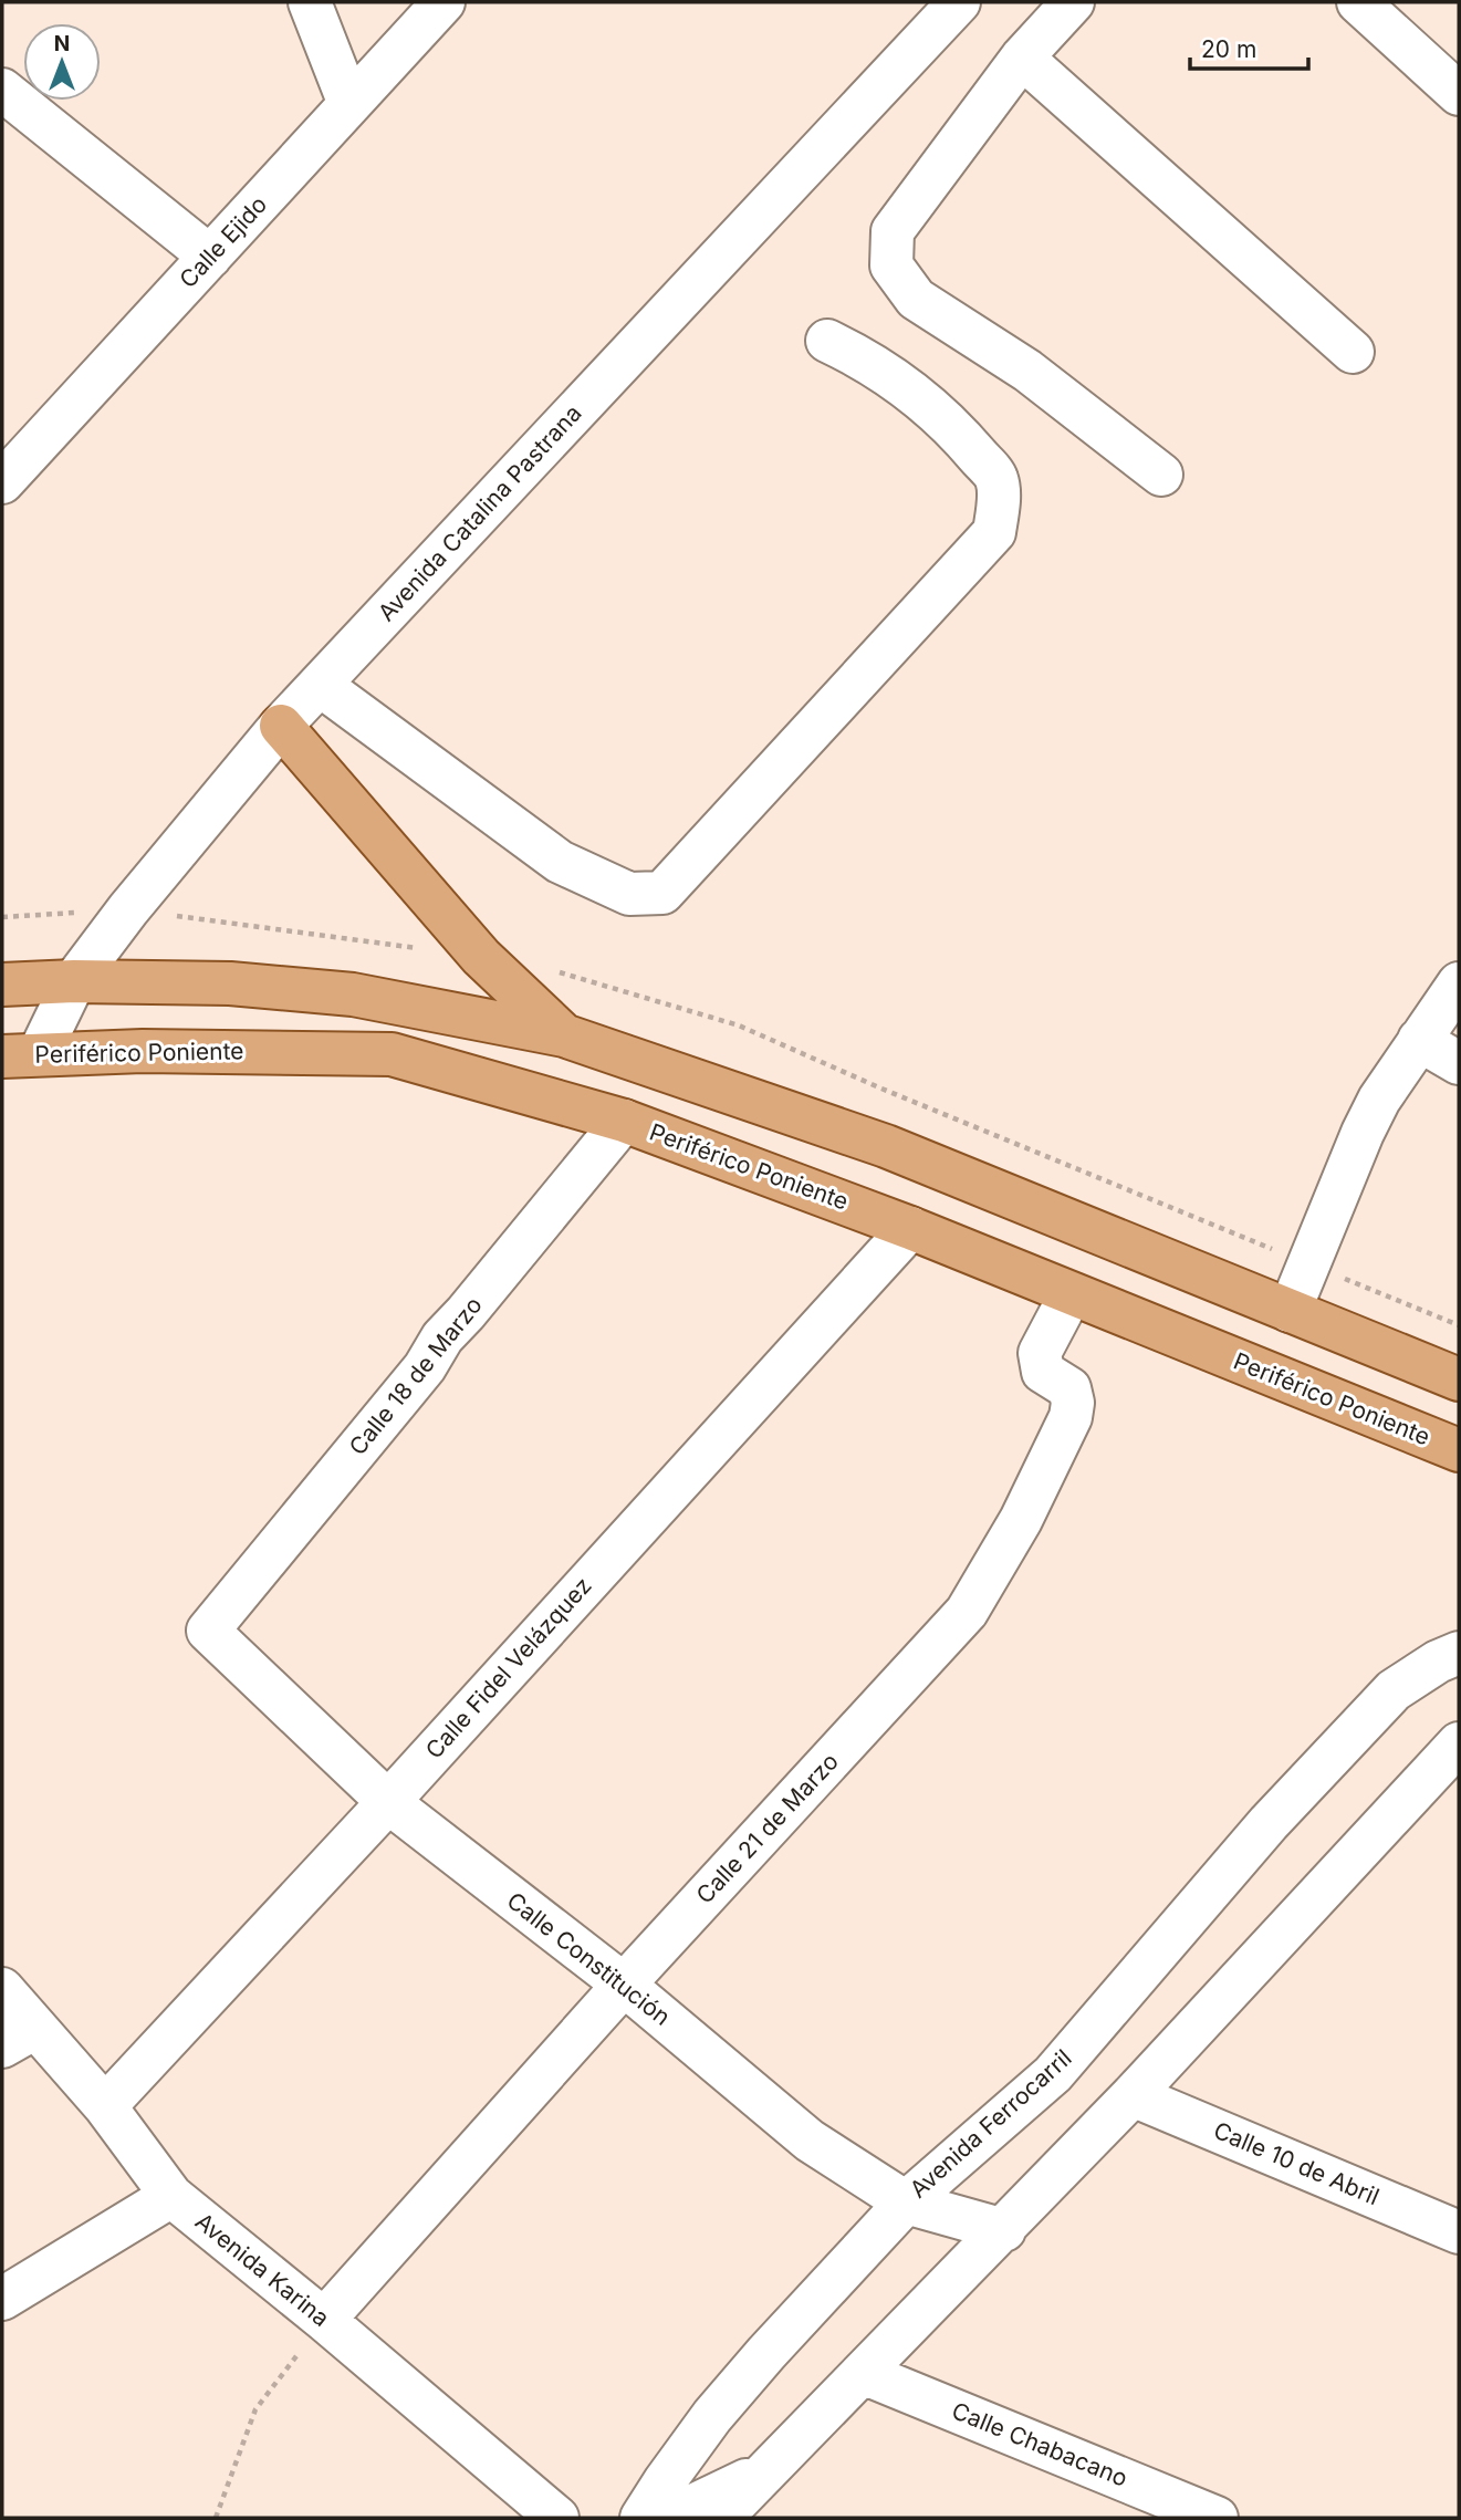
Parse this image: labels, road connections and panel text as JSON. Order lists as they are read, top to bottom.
{
  "streets": {
    "main road": ["Periférico Poniente"],
    "street": [
      "Calle Ejido",
      "Avenida Catalina Pastrana",
      "Calle 18 de Marzo",
      "Calle Fidel Velázquez",
      "Calle 21 de Marzo",
      "Calle Constitución",
      "Avenida Ferrocarril",
      "Calle 10 de Abril",
      "Avenida Karina",
      "Calle Chabacano"
    ]
  },
  "crossings": [
    ["Avenida Catalina Pastrana", "Periférico Poniente"],
    ["Periférico Poniente", "Calle 18 de Marzo"],
    ["Periférico Poniente", "Calle Fidel Velázquez"],
    ["Periférico Poniente", "Calle 21 de Marzo"],
    ["Calle 18 de Marzo", "Calle Constitución"],
    ["Calle Fidel Velázquez", "Calle Constitución"],
    ["Calle Fidel Velázquez", "Avenida Karina"],
    ["Calle 21 de Marzo", "Calle Constitución"],
    ["Calle 21 de Marzo", "Avenida Karina"],
    ["Calle Constitución", "Avenida Ferrocarril"]
  ],
  "scale_bar": "20 m",
  "north": "top"
}
